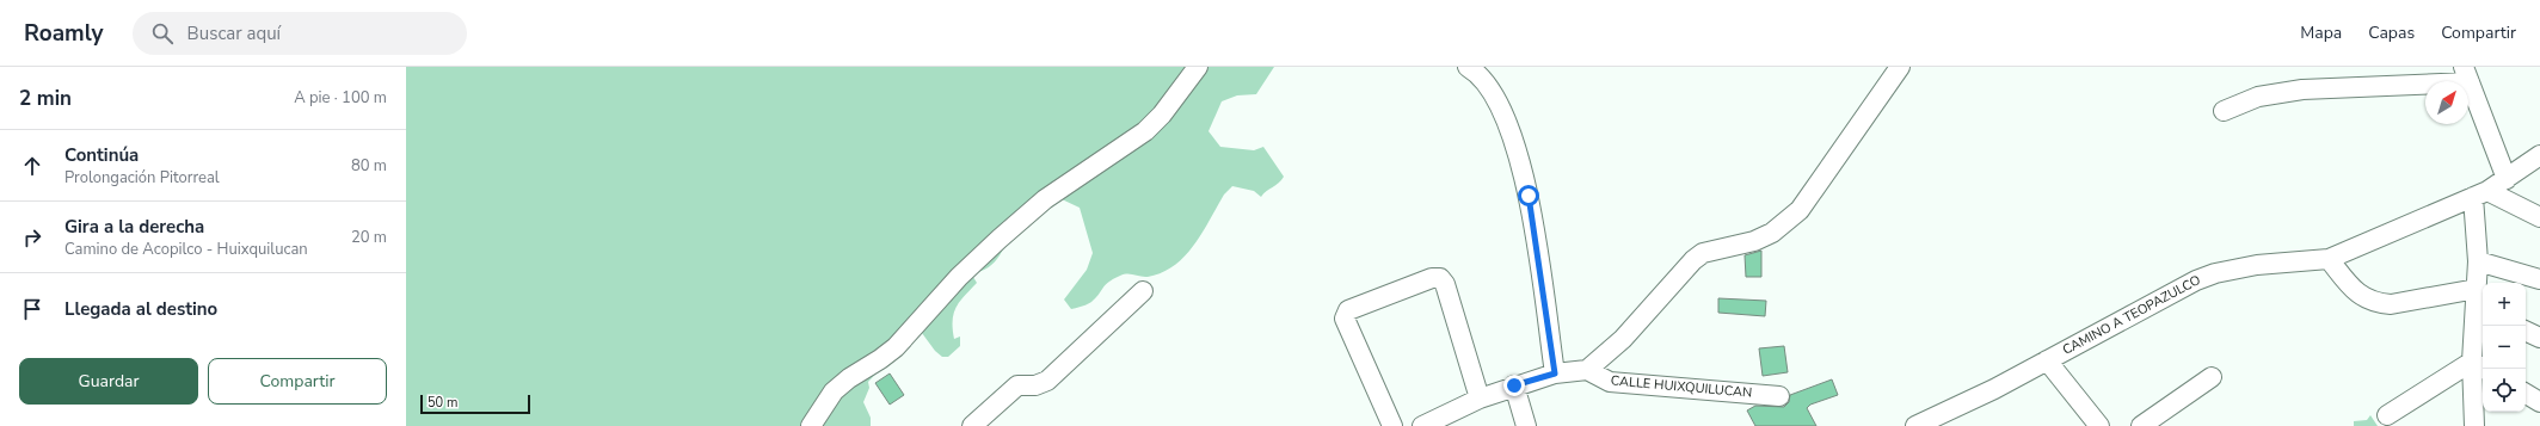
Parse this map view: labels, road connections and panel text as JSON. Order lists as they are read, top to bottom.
{
  "streets": {
    "street": ["CAMINO A TEOPAZULCO", "CALLE HUIXQUILUCAN"]
  },
  "scale_bar": "50 m",
  "north": "top right",
  "page": {
    "header": "Roamly",
    "search": "Buscar aquí",
    "nav": ["Mapa", "Capas", "Compartir"],
    "heading": ["2 min", "A pie · 100 m"],
    "list": [
      ["Continúa", "Prolongación Pitorreal", "80 m"],
      ["Gira a la derecha", "Camino de Acopilco - Huixquilucan", "20 m"],
      "Llegada al destino"
    ],
    "map_buttons": ["+", "−"],
    "buttons": ["Guardar", "Compartir"],
    "scale": "50 m"
  }
}
